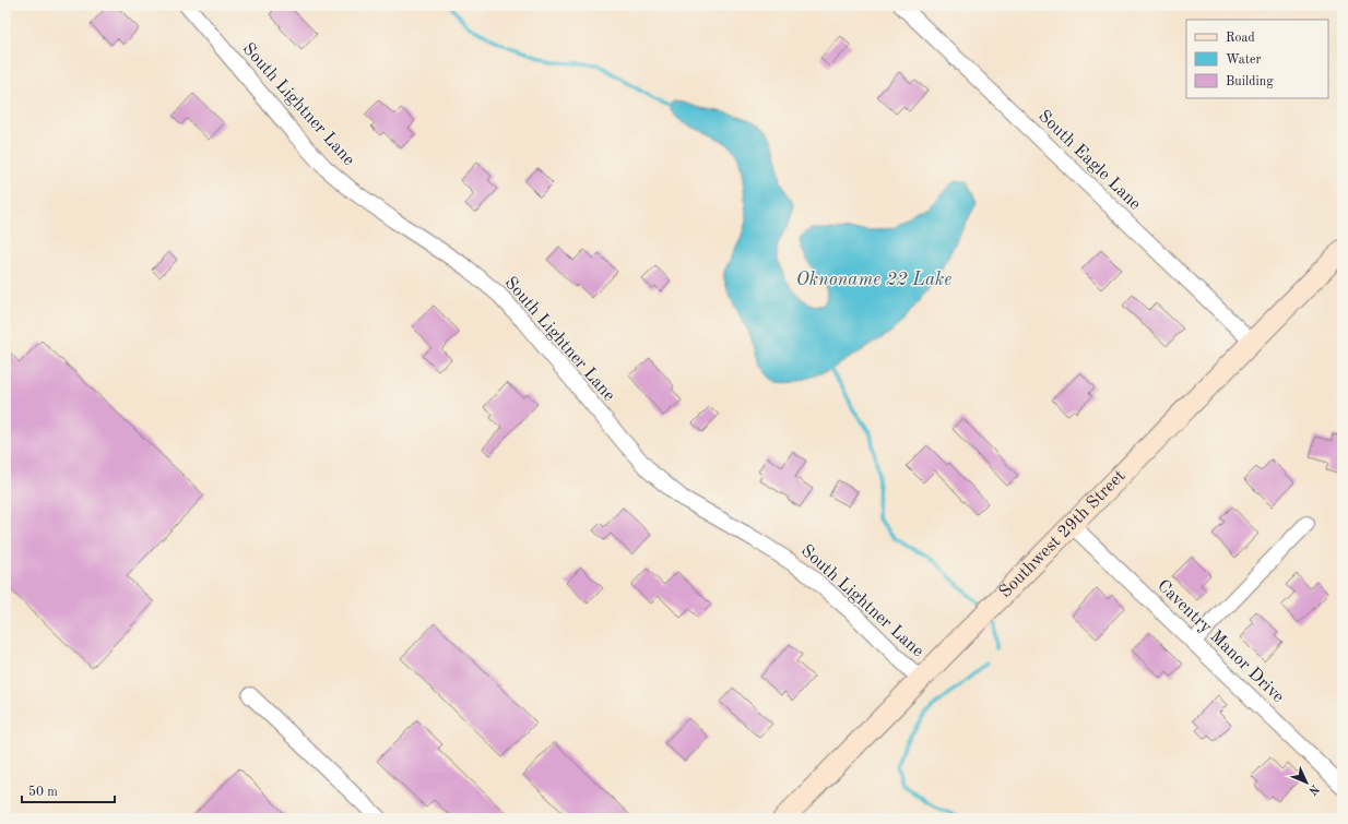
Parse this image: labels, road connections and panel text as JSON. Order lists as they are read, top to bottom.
{
  "streets": {
    "street": [
      "South Lightner Lane",
      "South Eagle Lane",
      "Southwest 29th Street",
      "Caventry Manor Drive"
    ]
  },
  "crossings": [
    ["South Lightner Lane", "Southwest 29th Street"],
    ["South Eagle Lane", "Southwest 29th Street"],
    ["Southwest 29th Street", "Caventry Manor Drive"]
  ],
  "water": ["Oknoname 22 Lake"],
  "legend": ["Road", "Water", "Building"],
  "scale_bar": "50 m",
  "north": "bottom right"
}
